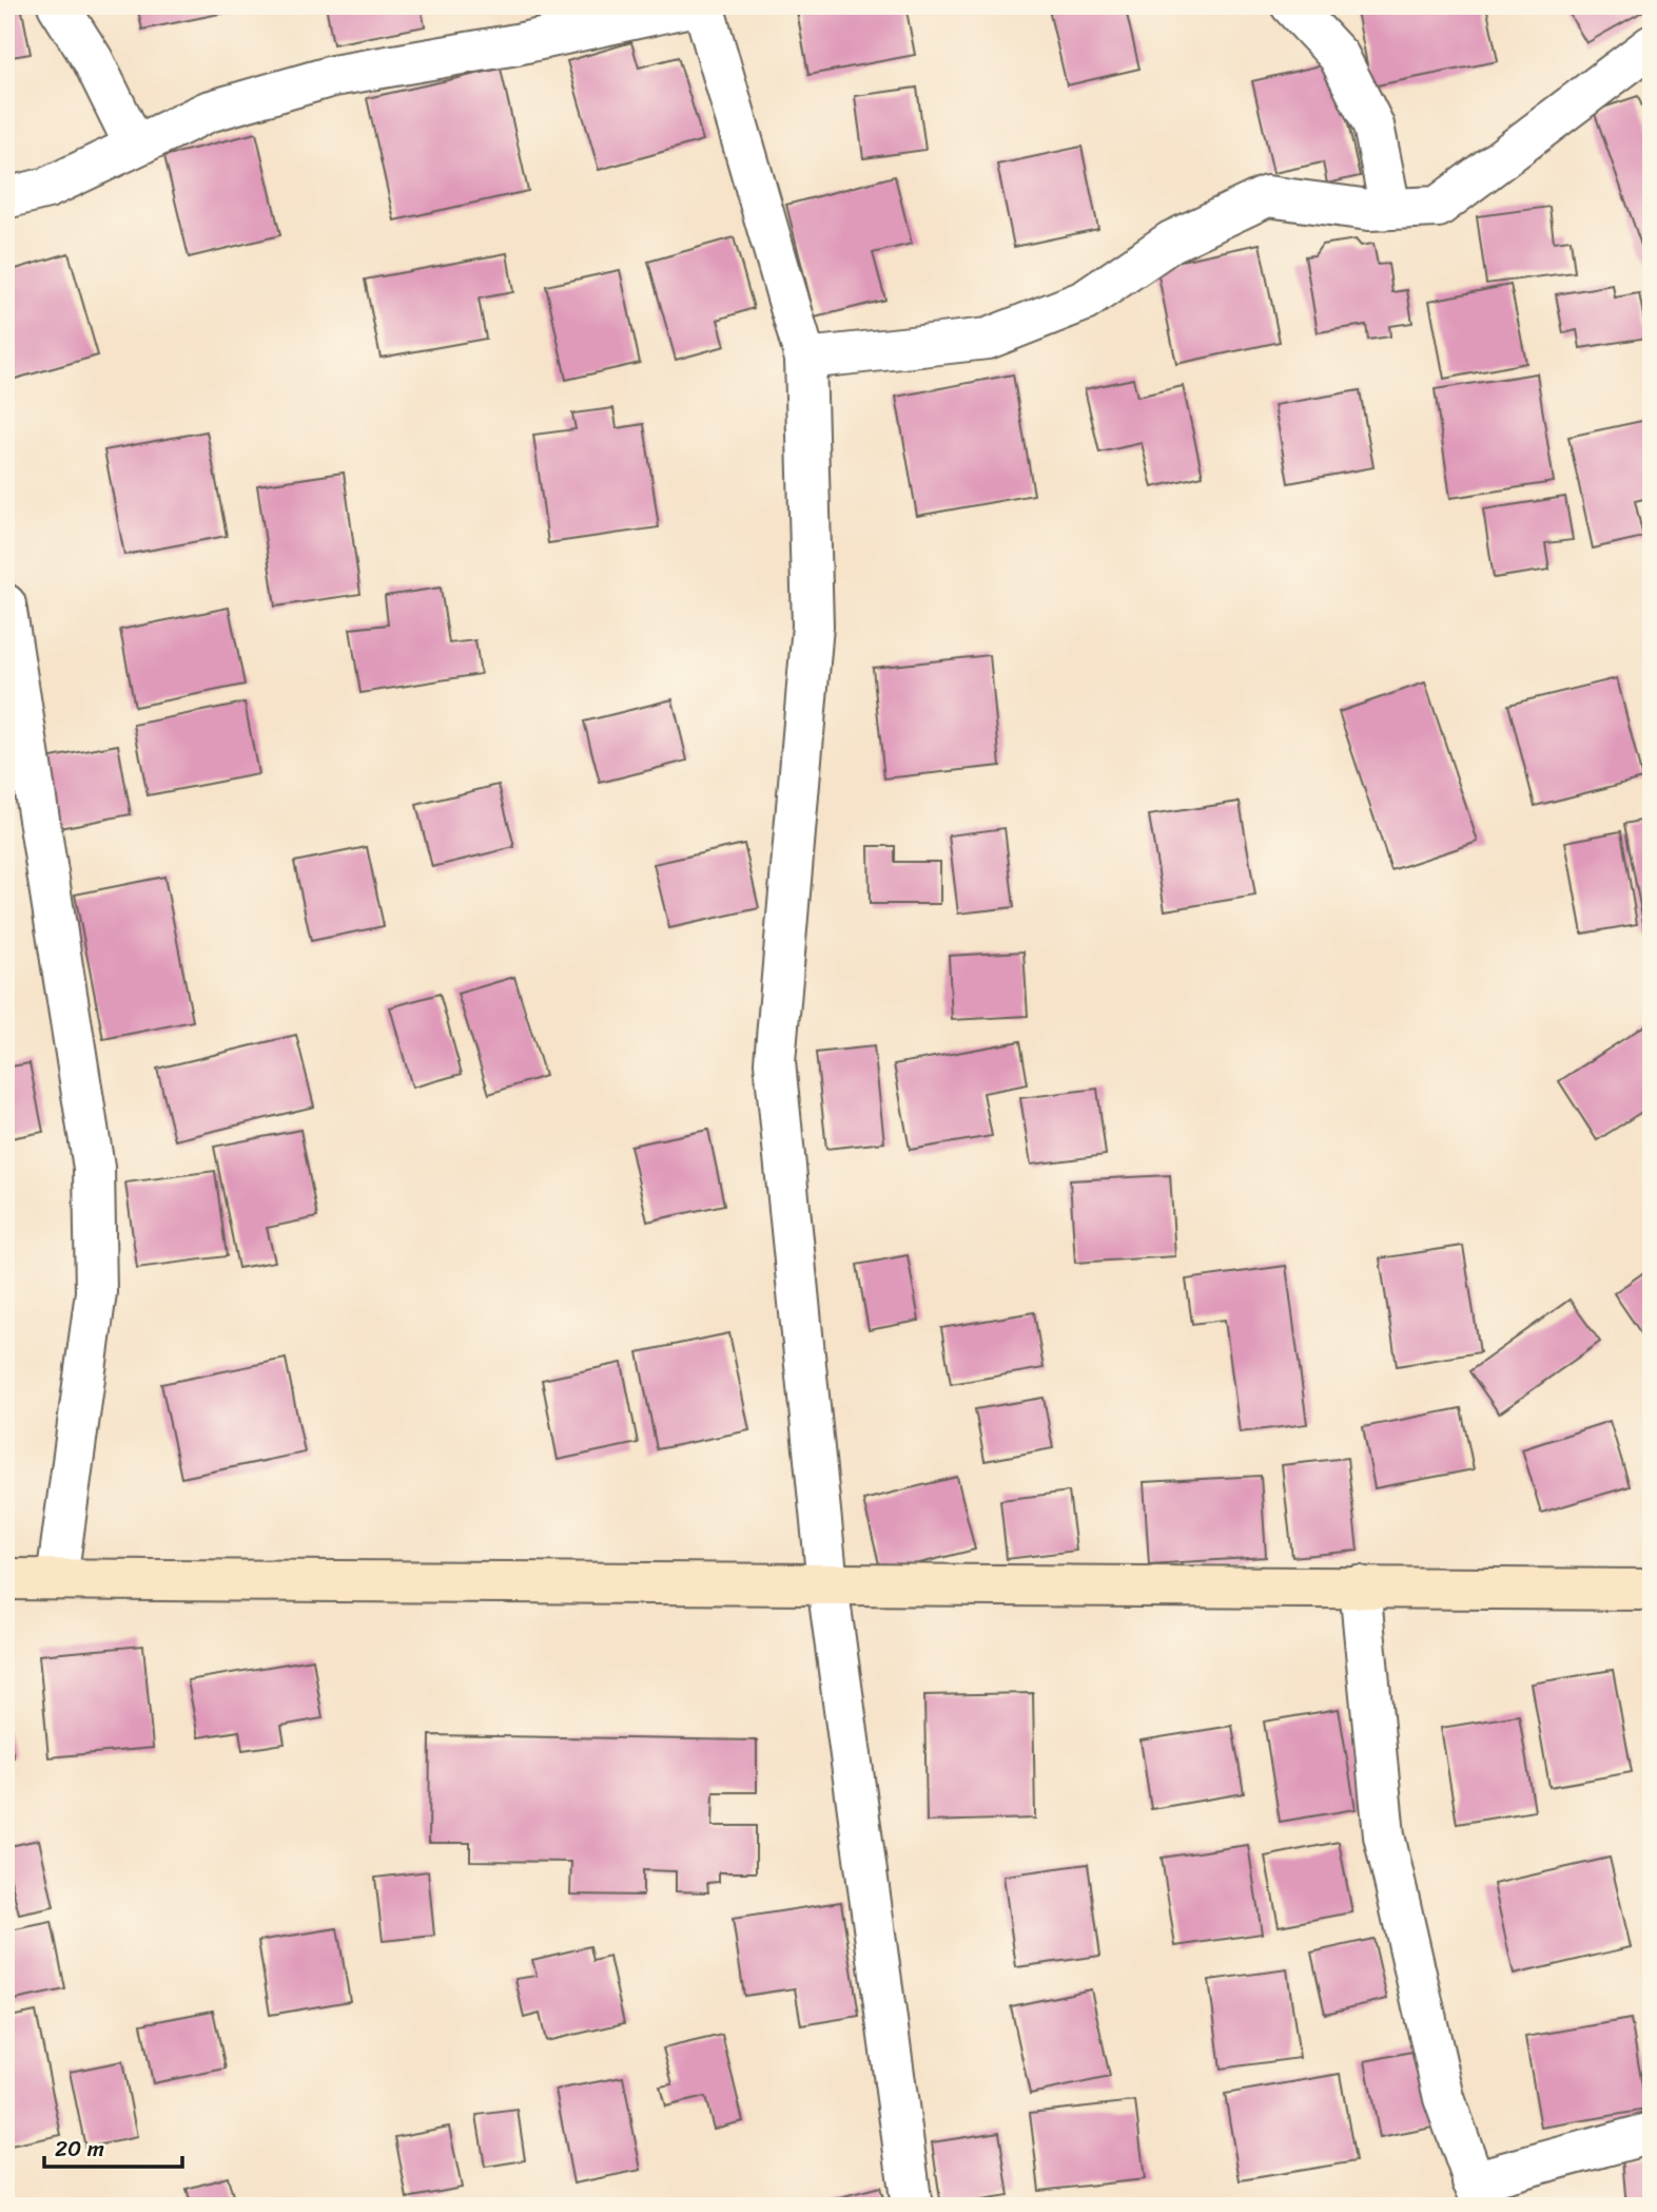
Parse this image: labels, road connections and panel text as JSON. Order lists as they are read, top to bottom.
{
  "scale_bar": "20 m"
}
